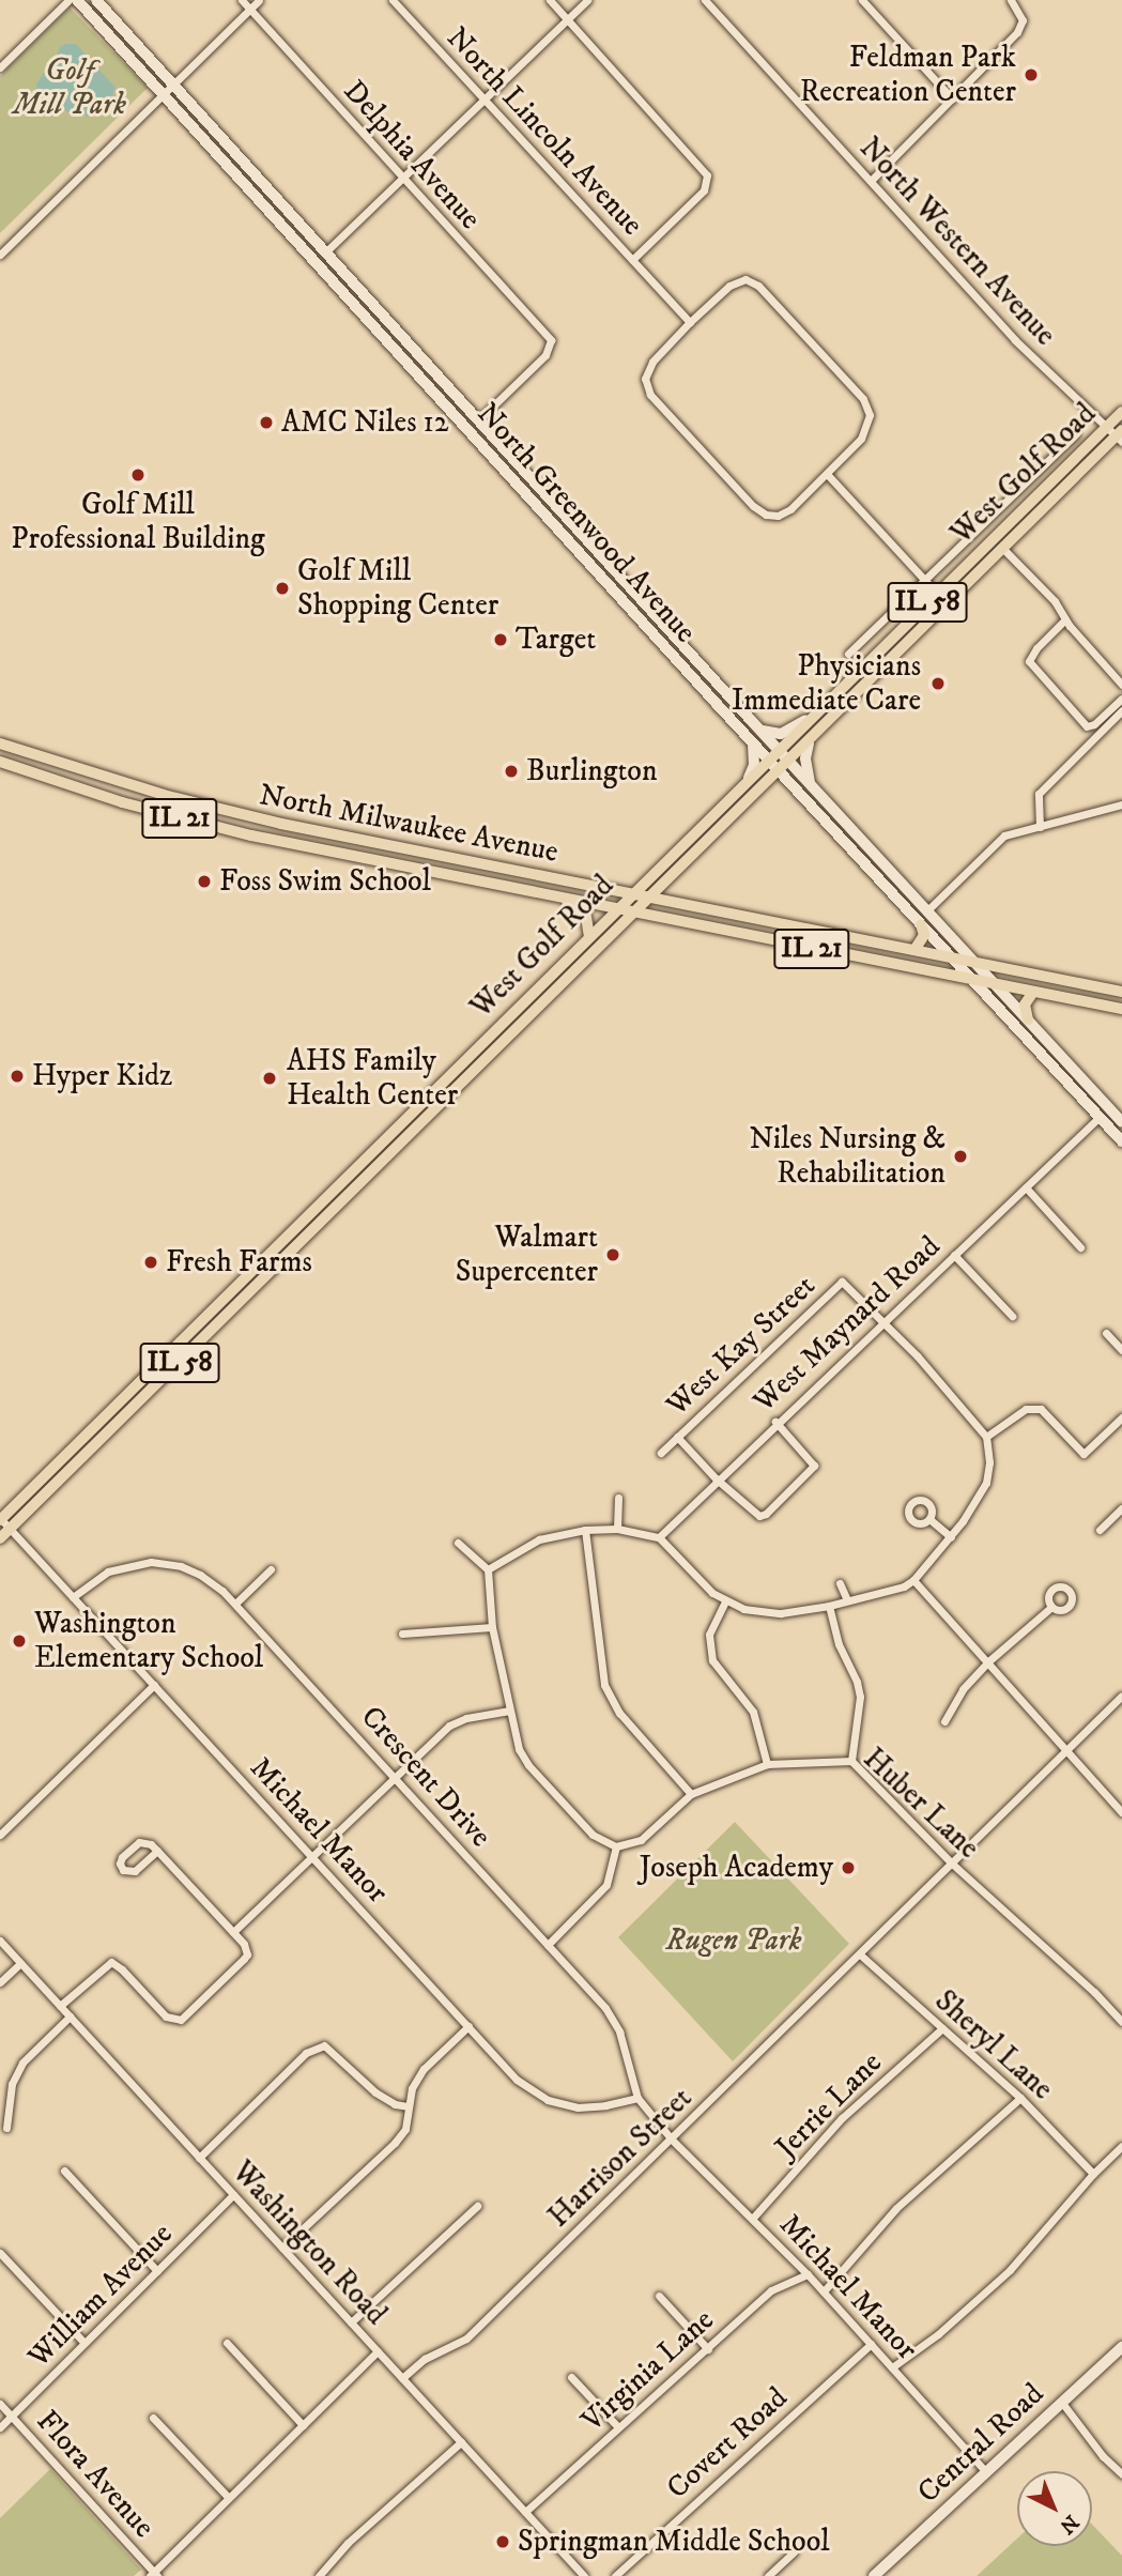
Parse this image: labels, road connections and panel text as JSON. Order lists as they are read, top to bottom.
{
  "streets": {
    "main road": [
      "West Golf Road",
      "North Greenwood Avenue",
      "IL 58",
      "IL 21",
      "North Milwaukee Avenue",
      "Central Road"
    ],
    "street": [
      "North Lincoln Avenue",
      "Delphia Avenue",
      "North Western Avenue",
      "West Maynard Road",
      "West Kay Street",
      "Crescent Drive",
      "Huber Lane",
      "Michael Manor",
      "Sheryl Lane",
      "Jerrie Lane",
      "Harrison Street",
      "Washington Road",
      "William Avenue",
      "Virginia Lane",
      "Covert Road",
      "Flora Avenue"
    ]
  },
  "crossings": [
    ["Delphia Avenue", "North Greenwood Avenue"],
    ["North Western Avenue", "West Golf Road"],
    ["West Golf Road", "North Greenwood Avenue"],
    ["West Golf Road", "North Milwaukee Avenue"],
    ["West Golf Road", "Michael Manor"],
    ["North Greenwood Avenue", "North Milwaukee Avenue"],
    ["North Greenwood Avenue", "West Maynard Road"],
    ["West Maynard Road", "West Kay Street"],
    ["Crescent Drive", "Michael Manor"],
    ["Crescent Drive", "Harrison Street"],
    ["Huber Lane", "Harrison Street"],
    ["Michael Manor", "Jerrie Lane"],
    ["Michael Manor", "Harrison Street"],
    ["Michael Manor", "Virginia Lane"],
    ["Michael Manor", "Covert Road"],
    ["Michael Manor", "Central Road"],
    ["Sheryl Lane", "Jerrie Lane"],
    ["Sheryl Lane", "Harrison Street"],
    ["Harrison Street", "Washington Road"],
    ["Washington Road", "William Avenue"],
    ["Washington Road", "Virginia Lane"],
    ["William Avenue", "Flora Avenue"]
  ],
  "parks": ["Golf Mill Park", "Rugen Park"],
  "places": [
    "Feldman Park Recreation Center",
    "AMC Niles 12",
    "Golf Mill Professional Building",
    "Golf Mill Shopping Center",
    "Target",
    "Physicians Immediate Care",
    "Burlington",
    "Foss Swim School",
    "Hyper Kidz",
    "AHS Family Health Center",
    "Niles Nursing & Rehabilitation",
    "Walmart Supercenter",
    "Fresh Farms",
    "Washington Elementary School",
    "Joseph Academy",
    "Springman Middle School"
  ],
  "north": "bottom right"
}
